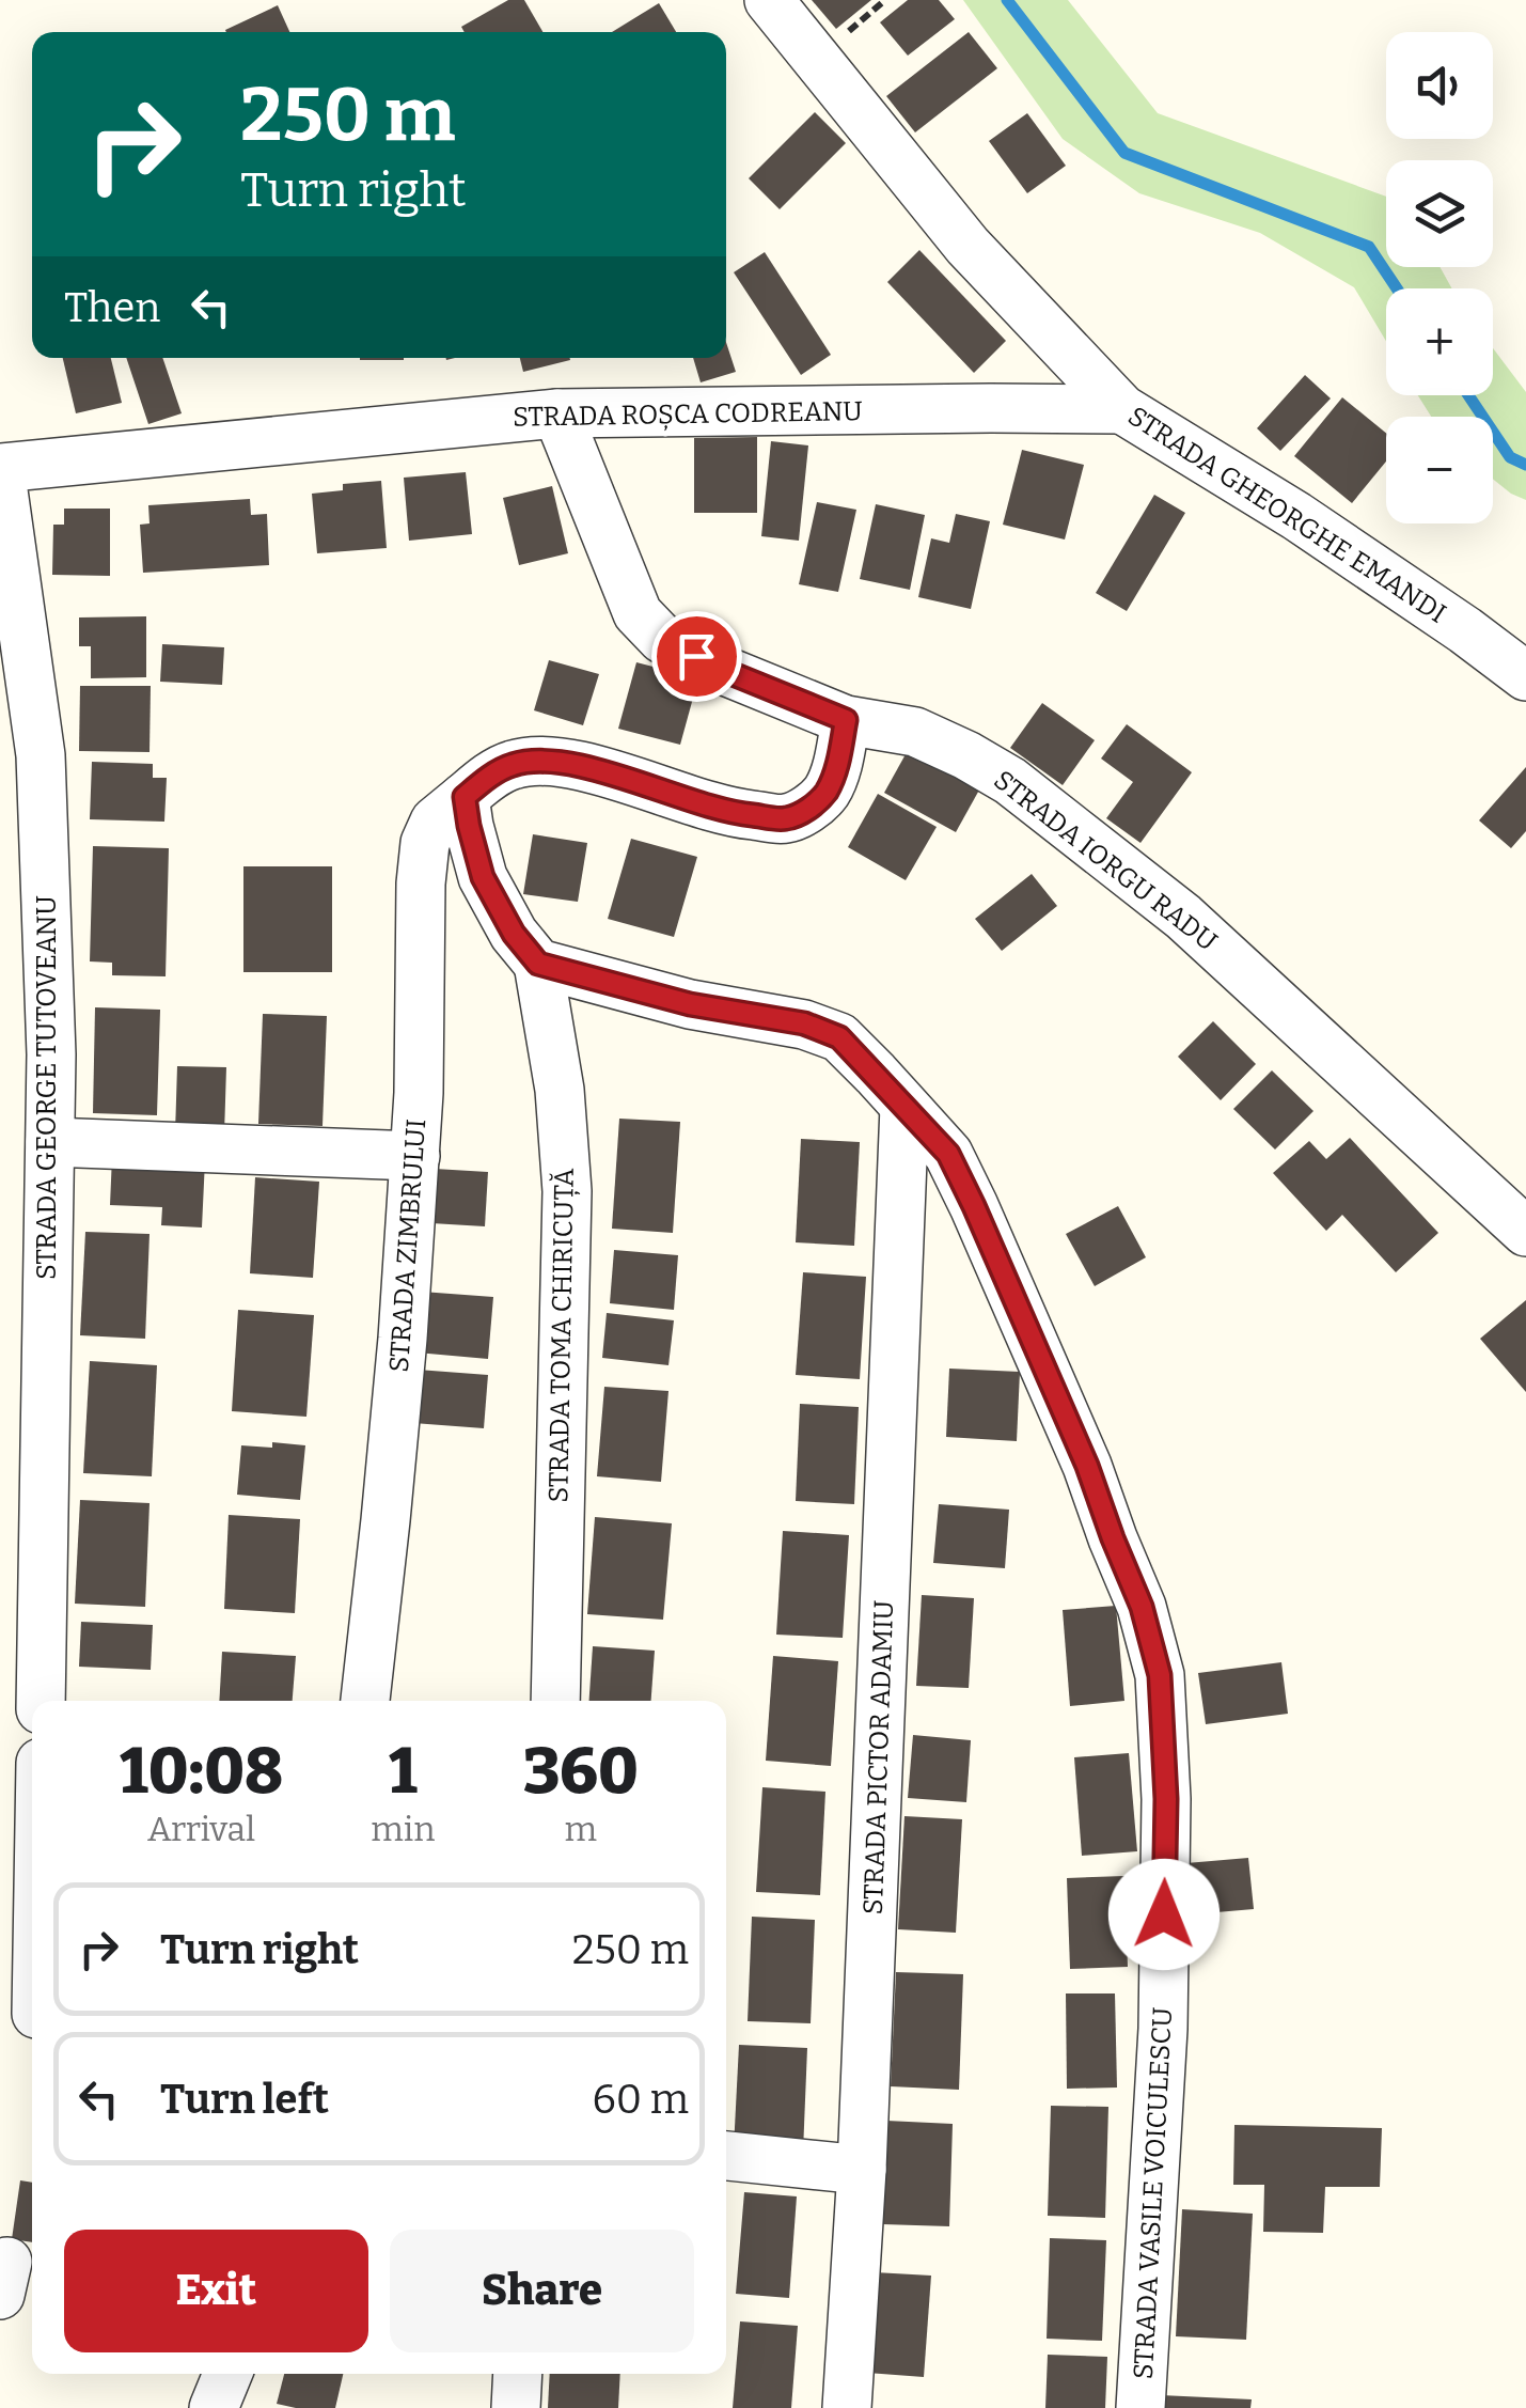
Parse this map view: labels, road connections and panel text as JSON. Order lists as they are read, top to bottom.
{
  "streets": {
    "street": [
      "STRADA ROȘCA CODREANU",
      "STRADA GHEORGHE EMANDI",
      "STRADA IORGU RADU",
      "STRADA GEORGE TUTOVEANU",
      "STRADA ZIMBRULUI",
      "STRADA TOMA CHIRICUȚĂ",
      "STRADA PICTOR ADAMIU",
      "STRADA VASILE VOICULESCU"
    ]
  },
  "crossings": [
    ["STRADA ROȘCA CODREANU", "STRADA GHEORGHE EMANDI"],
    ["STRADA ROȘCA CODREANU", "STRADA IORGU RADU"],
    ["STRADA ROȘCA CODREANU", "STRADA GEORGE TUTOVEANU"],
    ["STRADA TOMA CHIRICUȚĂ", "STRADA VASILE VOICULESCU"],
    ["STRADA PICTOR ADAMIU", "STRADA VASILE VOICULESCU"]
  ],
  "page": {
    "map_buttons": ["+", "−"],
    "turn": ["250 m", "Turn right"],
    "then": "Then",
    "eta": [
      "10:08",
      "Arrival",
      "1",
      "min",
      "360",
      "m"
    ],
    "list": [
      {
        "name": "Turn right",
        "value": "250 m"
      },
      {
        "name": "Turn left",
        "value": "60 m"
      }
    ],
    "buttons": ["Exit", "Share"]
  }
}
